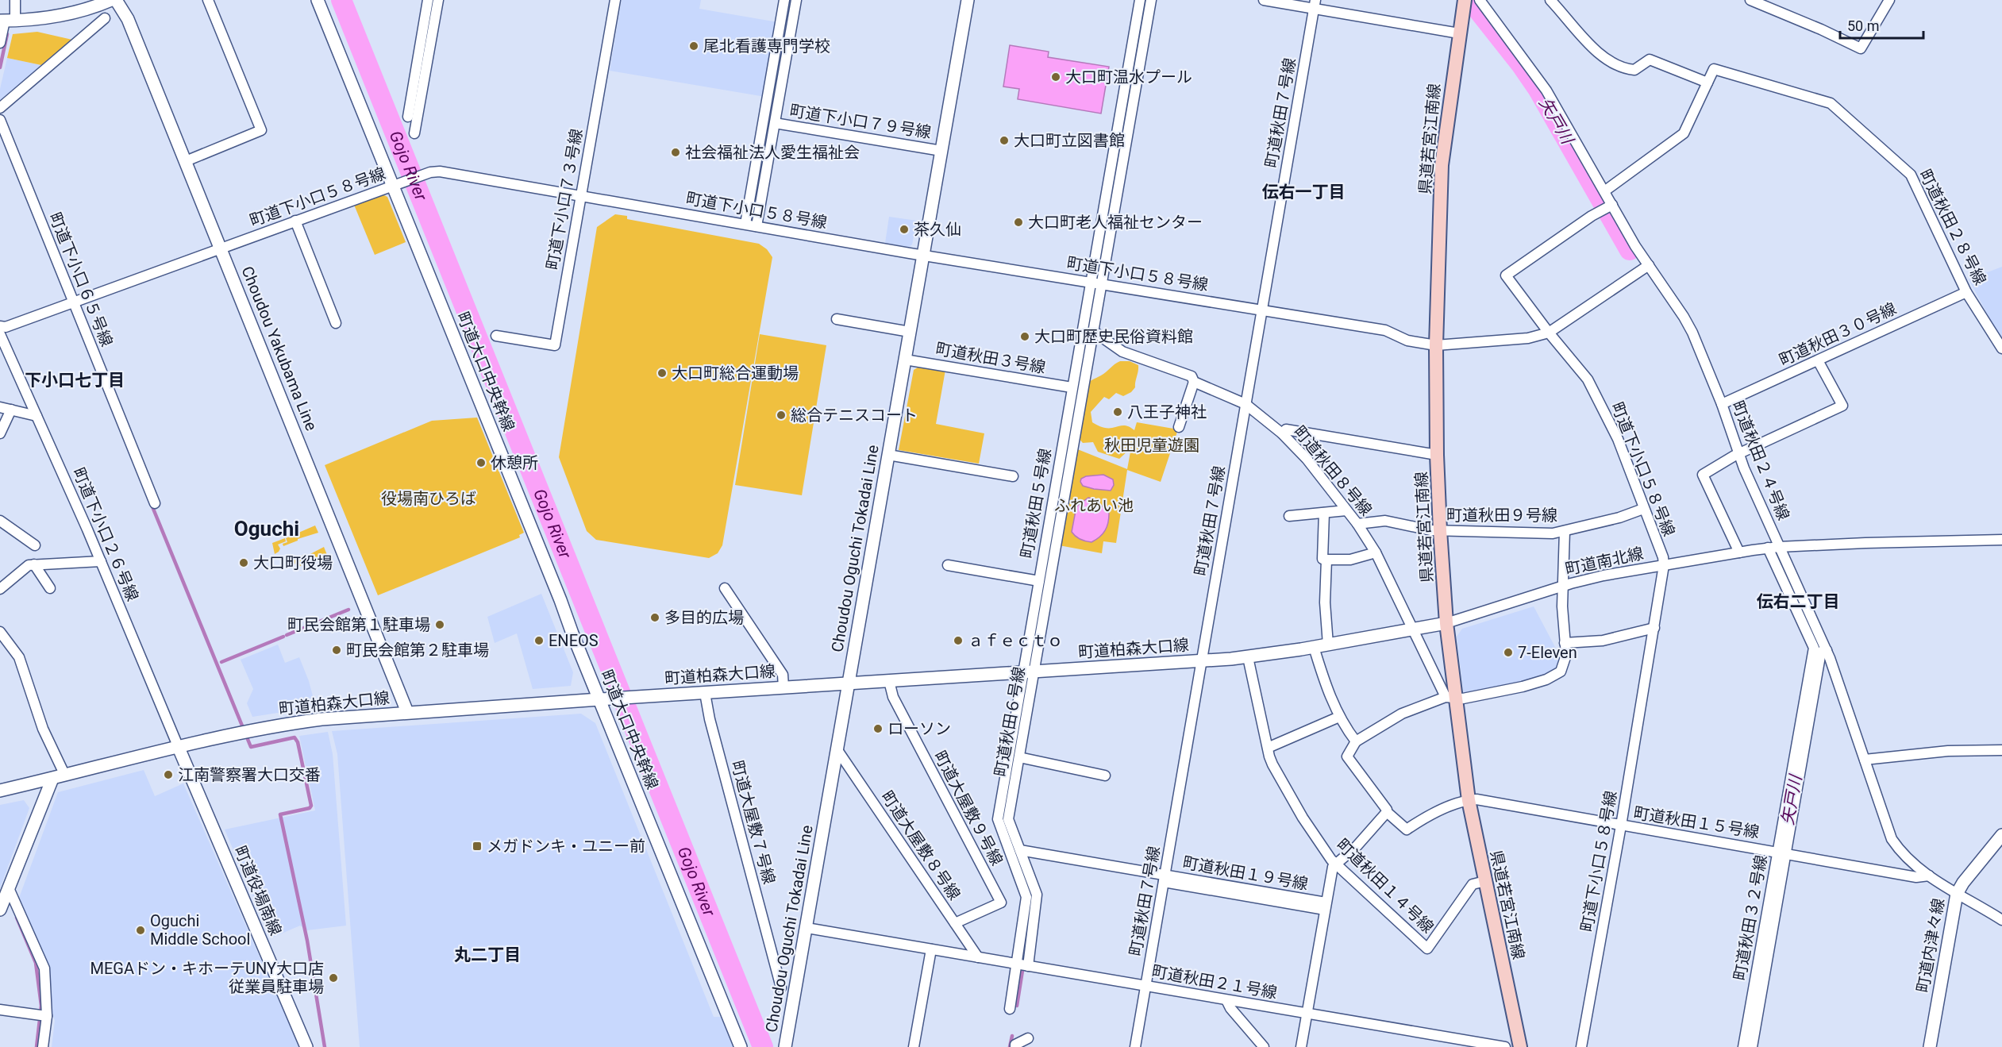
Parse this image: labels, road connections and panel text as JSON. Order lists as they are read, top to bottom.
{
  "streets": {
    "main road": ["県道若宮江南線"],
    "street": [
      "町道秋田７号線",
      "町道下小口７９号線",
      "町道下小口５８号線",
      "町道下小口７３号線",
      "町道秋田２８号線",
      "町道下小口６５号線",
      "町道秋田３０号線",
      "Choudou Yakubama Line",
      "町道秋田３号線",
      "町道大口中央幹線",
      "町道秋田２４号線",
      "町道秋田８号線",
      "町道秋田５号線",
      "町道秋田９号線",
      "町道下小口２６号線",
      "Choudou Oguchi Tokadai Line",
      "町道南北線",
      "町道柏森大口線",
      "町道秋田６号線",
      "町道大屋敷９号線",
      "町道大屋敷７号線",
      "町道秋田１５号線",
      "町道大屋敷８号線",
      "町道秋田１９号線",
      "町道秋田１４号線",
      "町道役場南線",
      "町道秋田３２号線",
      "町道内津々線",
      "町道秋田２１号線"
    ]
  },
  "crossings": [
    ["町道秋田７号線", "町道下小口５８号線"],
    ["町道秋田７号線", "町道秋田８号線"],
    ["町道秋田７号線", "町道柏森大口線"],
    ["町道秋田７号線", "町道秋田１９号線"],
    ["町道秋田７号線", "町道秋田２１号線"],
    ["町道下小口７９号線", "Choudou Oguchi Tokadai Line"],
    ["県道若宮江南線", "町道下小口５８号線"],
    ["県道若宮江南線", "町道秋田８号線"],
    ["県道若宮江南線", "町道秋田９号線"],
    ["県道若宮江南線", "町道南北線"],
    ["県道若宮江南線", "町道柏森大口線"],
    ["県道若宮江南線", "町道秋田１５号線"],
    ["県道若宮江南線", "町道秋田１４号線"],
    ["町道下小口５８号線", "町道下小口７３号線"],
    ["町道下小口５８号線", "町道下小口６５号線"],
    ["町道下小口５８号線", "Choudou Yakubama Line"],
    ["町道下小口５８号線", "町道大口中央幹線"],
    ["町道下小口５８号線", "町道秋田５号線"],
    ["町道下小口５８号線", "町道秋田９号線"],
    ["町道下小口５８号線", "Choudou Oguchi Tokadai Line"],
    ["町道下小口５８号線", "町道南北線"],
    ["町道下小口５８号線", "町道秋田６号線"],
    ["町道下小口５８号線", "町道秋田１５号線"],
    ["町道秋田２８号線", "町道秋田３０号線"],
    ["町道秋田３０号線", "町道秋田２４号線"],
    ["Choudou Yakubama Line", "町道柏森大口線"],
    ["町道秋田３号線", "町道秋田５号線"],
    ["町道秋田３号線", "Choudou Oguchi Tokadai Line"],
    ["町道大口中央幹線", "町道柏森大口線"],
    ["町道秋田２４号線", "町道南北線"],
    ["町道秋田２４号線", "町道秋田１５号線"],
    ["町道秋田２４号線", "町道内津々線"],
    ["町道秋田８号線", "町道秋田９号線"],
    ["町道秋田８号線", "町道柏森大口線"],
    ["町道秋田８号線", "町道秋田６号線"],
    ["町道秋田５号線", "町道柏森大口線"],
    ["町道秋田５号線", "町道秋田６号線"],
    ["町道秋田５号線", "町道秋田２１号線"],
    ["町道下小口２６号線", "町道柏森大口線"],
    ["町道下小口２６号線", "町道役場南線"],
    ["Choudou Oguchi Tokadai Line", "町道柏森大口線"],
    ["Choudou Oguchi Tokadai Line", "町道大屋敷８号線"],
    ["Choudou Oguchi Tokadai Line", "町道秋田２１号線"],
    ["町道南北線", "町道柏森大口線"],
    ["町道南北線", "町道秋田３２号線"],
    ["町道柏森大口線", "町道秋田６号線"],
    ["町道柏森大口線", "町道大屋敷９号線"],
    ["町道柏森大口線", "町道大屋敷７号線"],
    ["町道柏森大口線", "町道秋田１４号線"],
    ["町道柏森大口線", "町道役場南線"],
    ["町道秋田６号線", "町道秋田１９号線"],
    ["町道秋田６号線", "町道秋田２１号線"],
    ["町道大屋敷９号線", "町道大屋敷８号線"],
    ["町道秋田１５号線", "町道秋田３２号線"],
    ["町道大屋敷８号線", "町道秋田２１号線"]
  ],
  "districts": [
    "伝右一丁目",
    "下小口七丁目",
    "Oguchi",
    "伝右二丁目",
    "丸二丁目"
  ],
  "water": ["矢戸川", "Gojo River"],
  "parks": ["秋田児童遊園", "役場南ひろば", "ふれあい池"],
  "places": {
    "other": [
      "尾北看護専門学校",
      "大口町温水プール",
      "大口町立図書館",
      "社会福祉法人愛生福祉会",
      "大口町老人福祉センター",
      "茶久仙",
      "大口町歴史民俗資料館",
      "大口町総合運動場",
      "八王子神社",
      "総合テニスコート",
      "休憩所",
      "大口町役場",
      "多目的広場",
      "町民会館第１駐車場",
      "ENEOS",
      "ａｆｅｃｔｏ",
      "町民会館第２駐車場",
      "7-Eleven",
      "ローソン",
      "江南警察署大口交番",
      "Oguchi Middle School",
      "MEGAドン・キホーテUNY大口店 従業員駐車場"
    ],
    "transit": ["メガドンキ・ユニー前"]
  },
  "scale_bar": "50 m"
}
